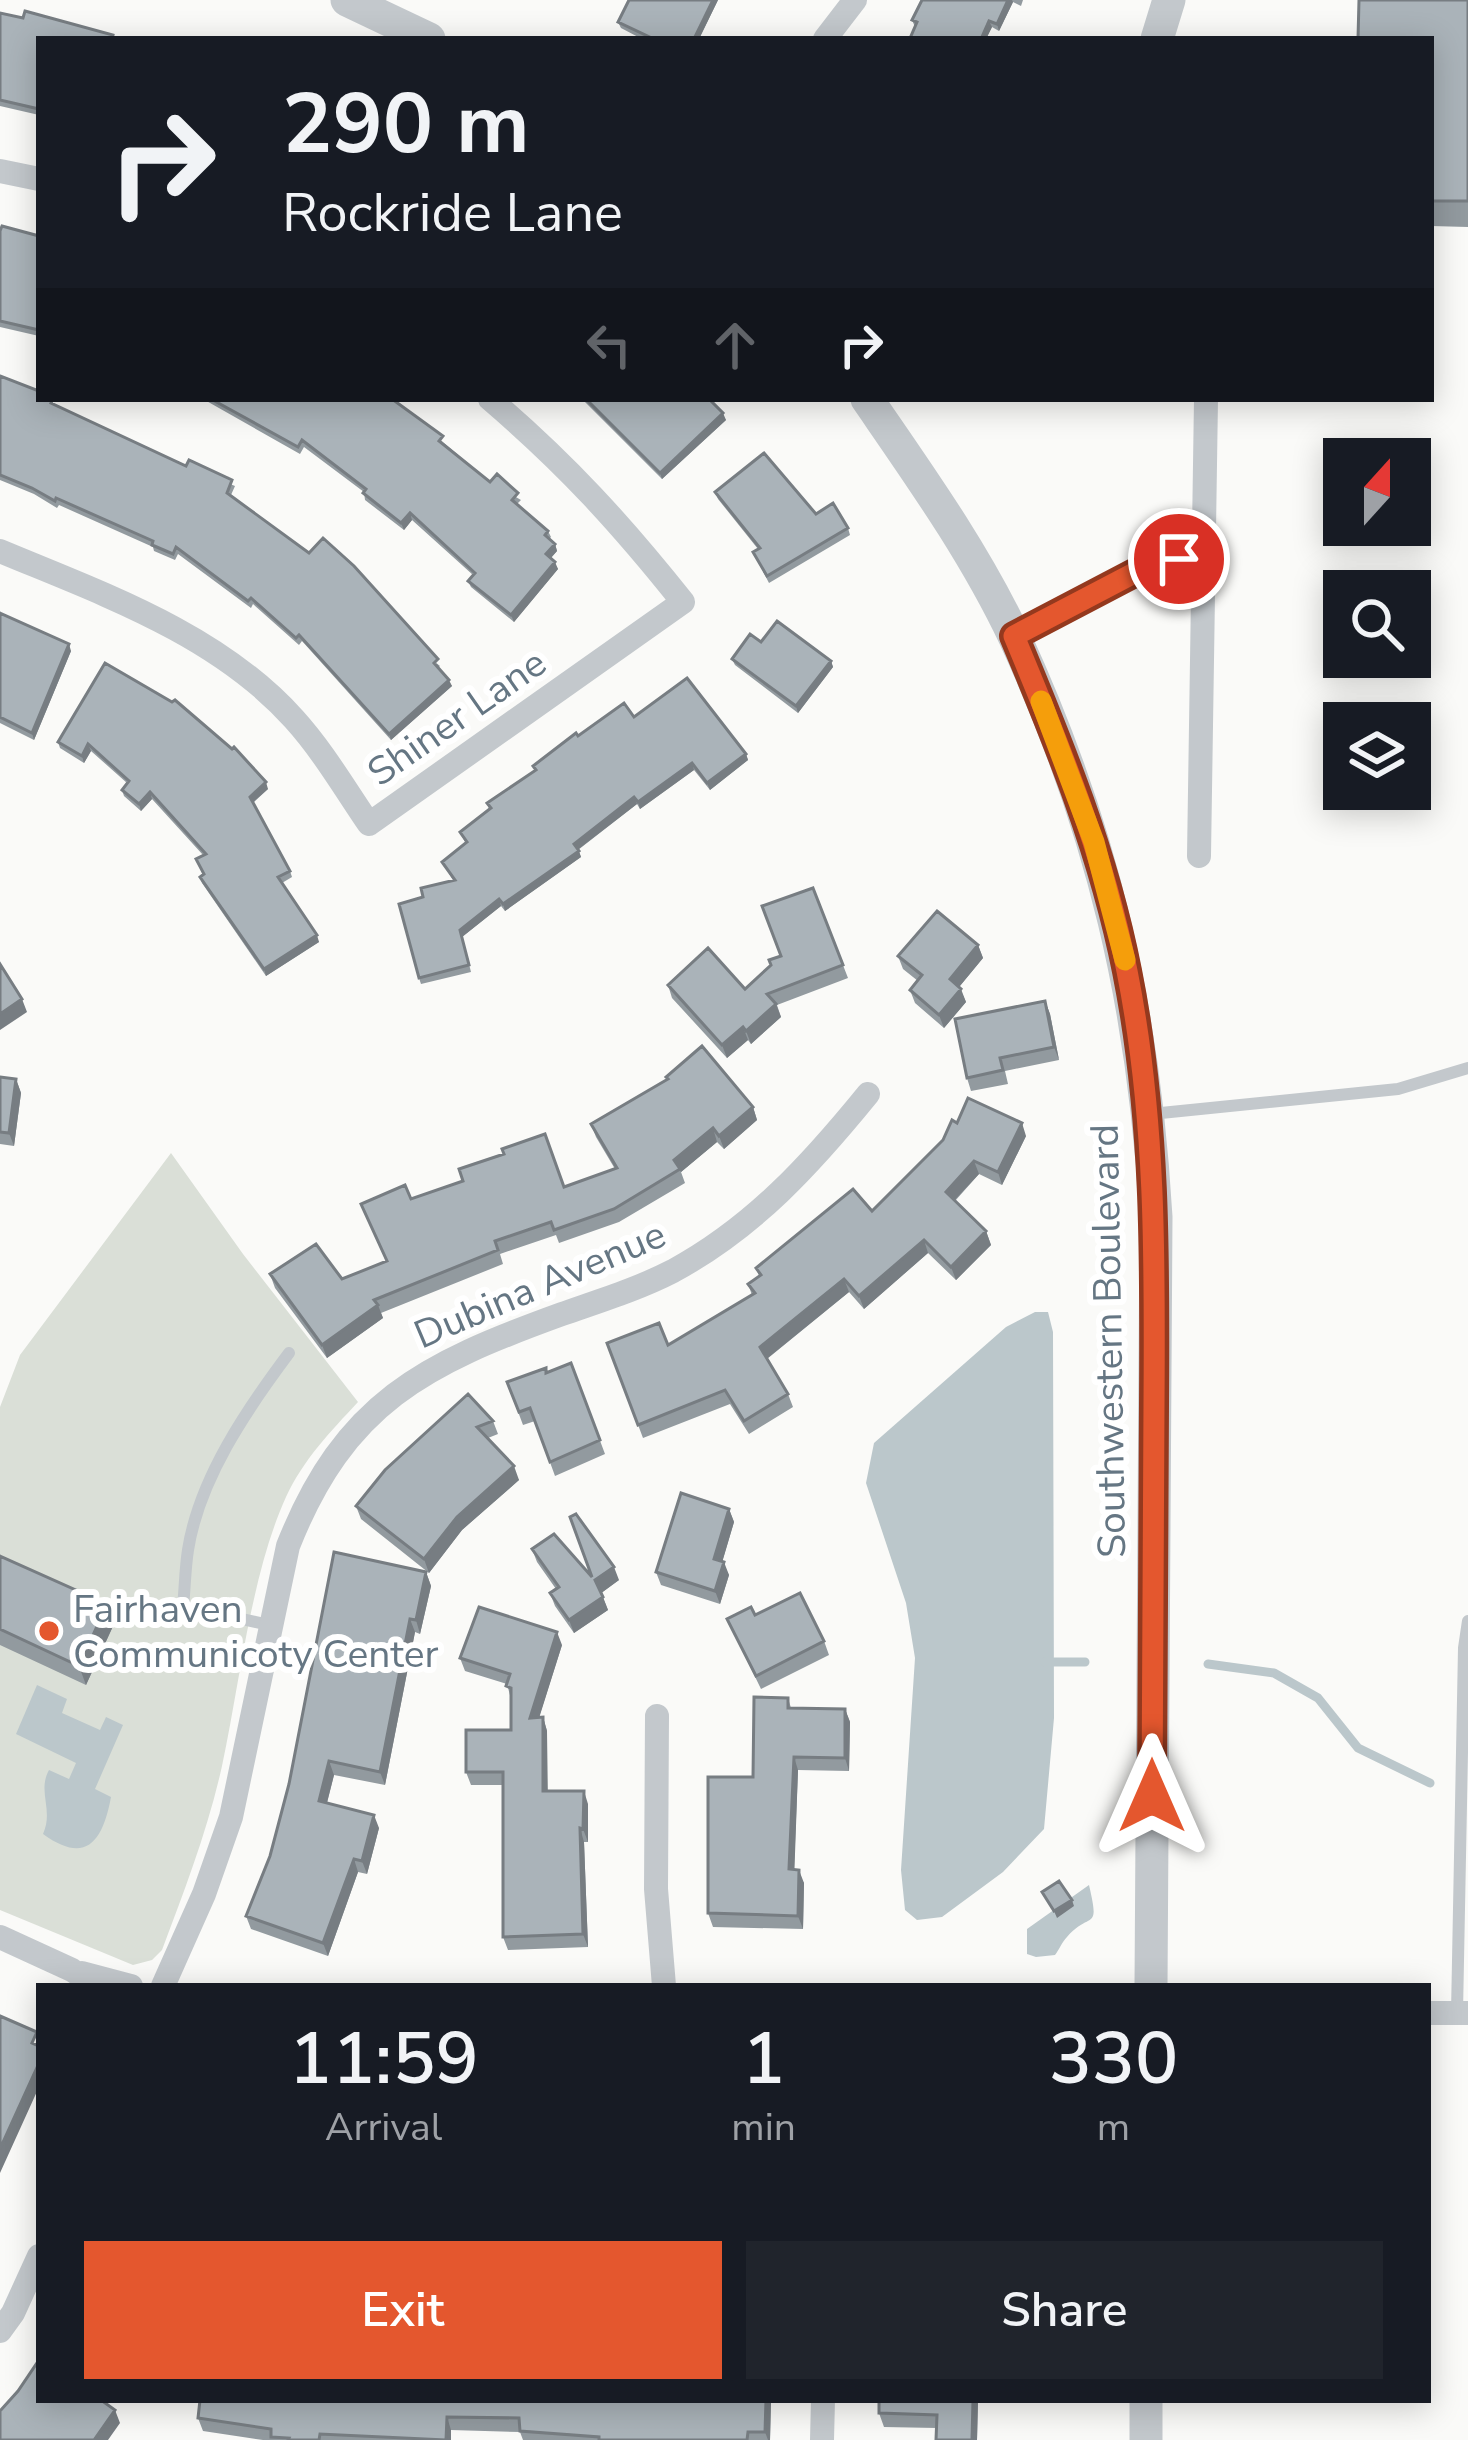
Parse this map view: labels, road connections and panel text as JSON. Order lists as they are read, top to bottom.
{
  "streets": {
    "street": ["Shiner Lane", "Dubina Avenue", "Southwestern Boulevard"]
  },
  "places": ["Fairhaven Communicoty Center"],
  "north": "top",
  "page": {
    "turn": ["290 m", "Rockride Lane"],
    "eta": [
      "11:59",
      "Arrival",
      "1",
      "min",
      "330",
      "m"
    ],
    "buttons": ["Exit", "Share"]
  }
}
